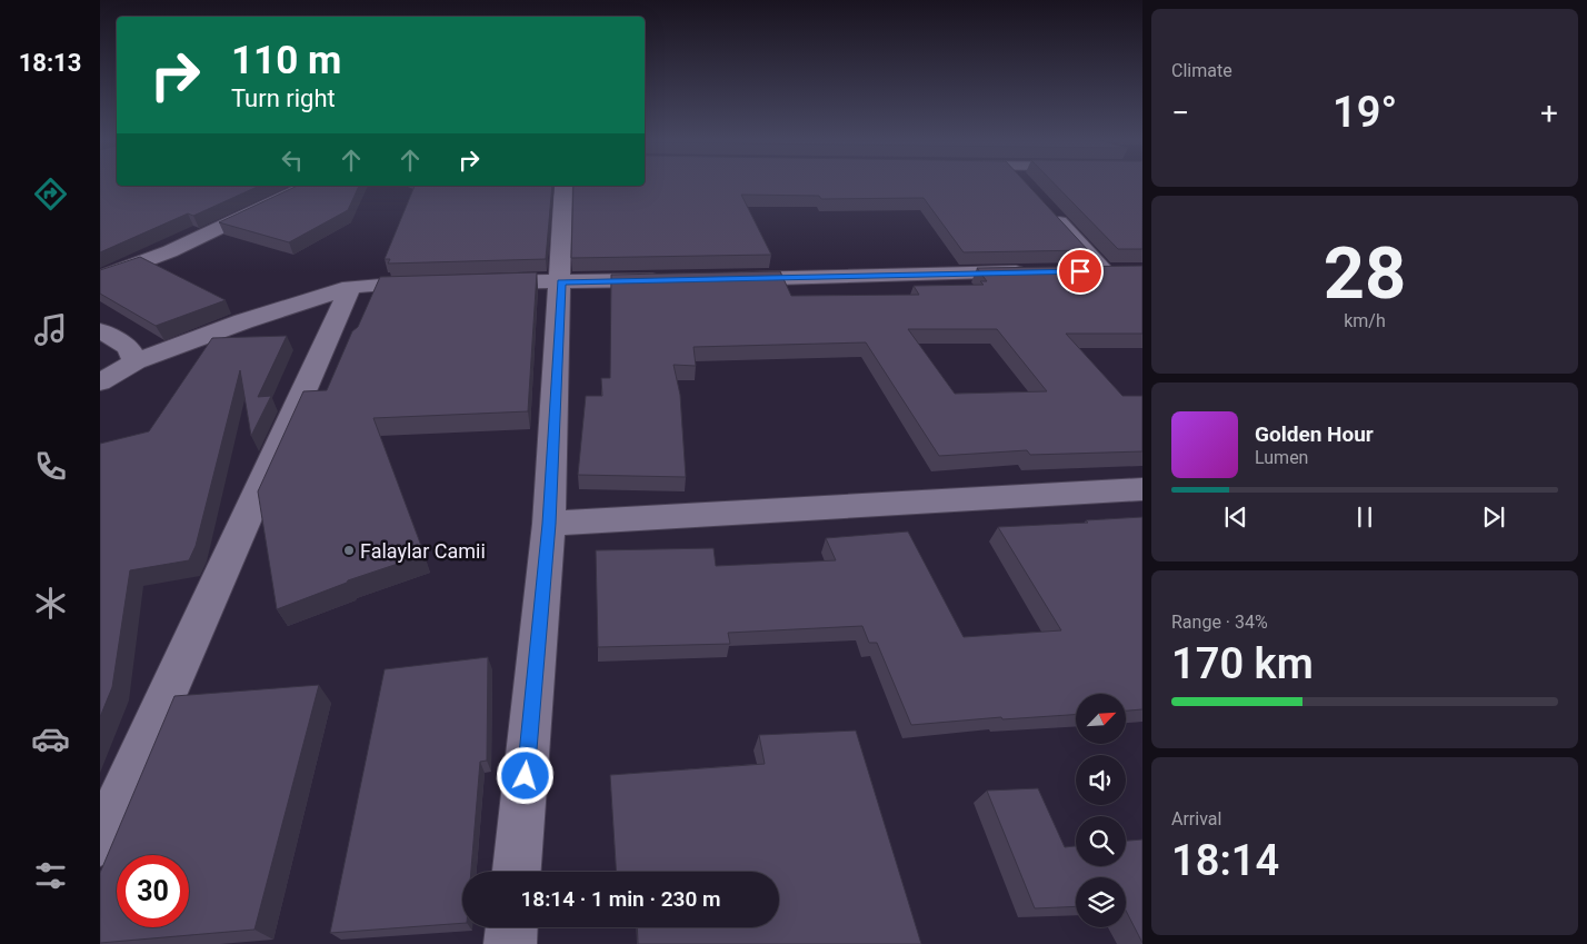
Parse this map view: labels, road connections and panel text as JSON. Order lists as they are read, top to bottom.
{
  "places": ["Falaylar Camii"],
  "north": "top right",
  "page": {
    "tabs": "18:13",
    "tile": [
      "Climate",
      ["28", "km/h"],
      ["Range · 34%", "170 km"],
      ["Arrival", "18:14"]
    ],
    "turn": ["110 m", "Turn right"],
    "heat": ["−", "19°", "+"],
    "song": ["Golden Hour", "Lumen"],
    "limit": "30",
    "trip": "18:14 · 1 min · 230 m"
  }
}
